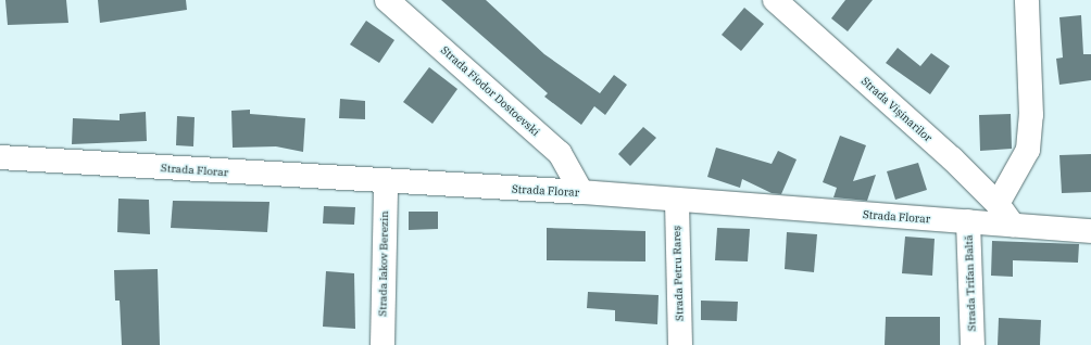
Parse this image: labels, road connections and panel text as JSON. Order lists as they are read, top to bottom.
{
  "streets": {
    "street": [
      "Strada Fiodor Dostoevski",
      "Strada Vișinarilor",
      "Strada Florar",
      "Strada Iakov Berezin",
      "Strada Petru Rareș",
      "Strada Trifan Baltă"
    ]
  },
  "crossings": [
    ["Strada Fiodor Dostoevski", "Strada Florar"],
    ["Strada Vișinarilor", "Strada Florar"],
    ["Strada Florar", "Strada Iakov Berezin"],
    ["Strada Florar", "Strada Petru Rareș"],
    ["Strada Florar", "Strada Trifan Baltă"]
  ]
}
